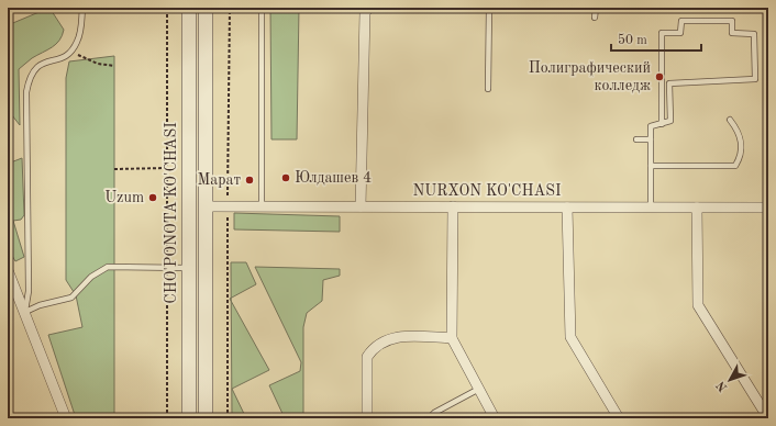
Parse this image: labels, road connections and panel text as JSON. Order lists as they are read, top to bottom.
{
  "streets": {
    "main road": ["CHO'PONOTA KO'CHASI"],
    "street": ["NURXON KO'CHASI"]
  },
  "places": [
    "Полиграфический колледж",
    "Юлдашев 4",
    "Марат",
    "Uzum"
  ],
  "scale_bar": "50 m",
  "north": "bottom left"
}
